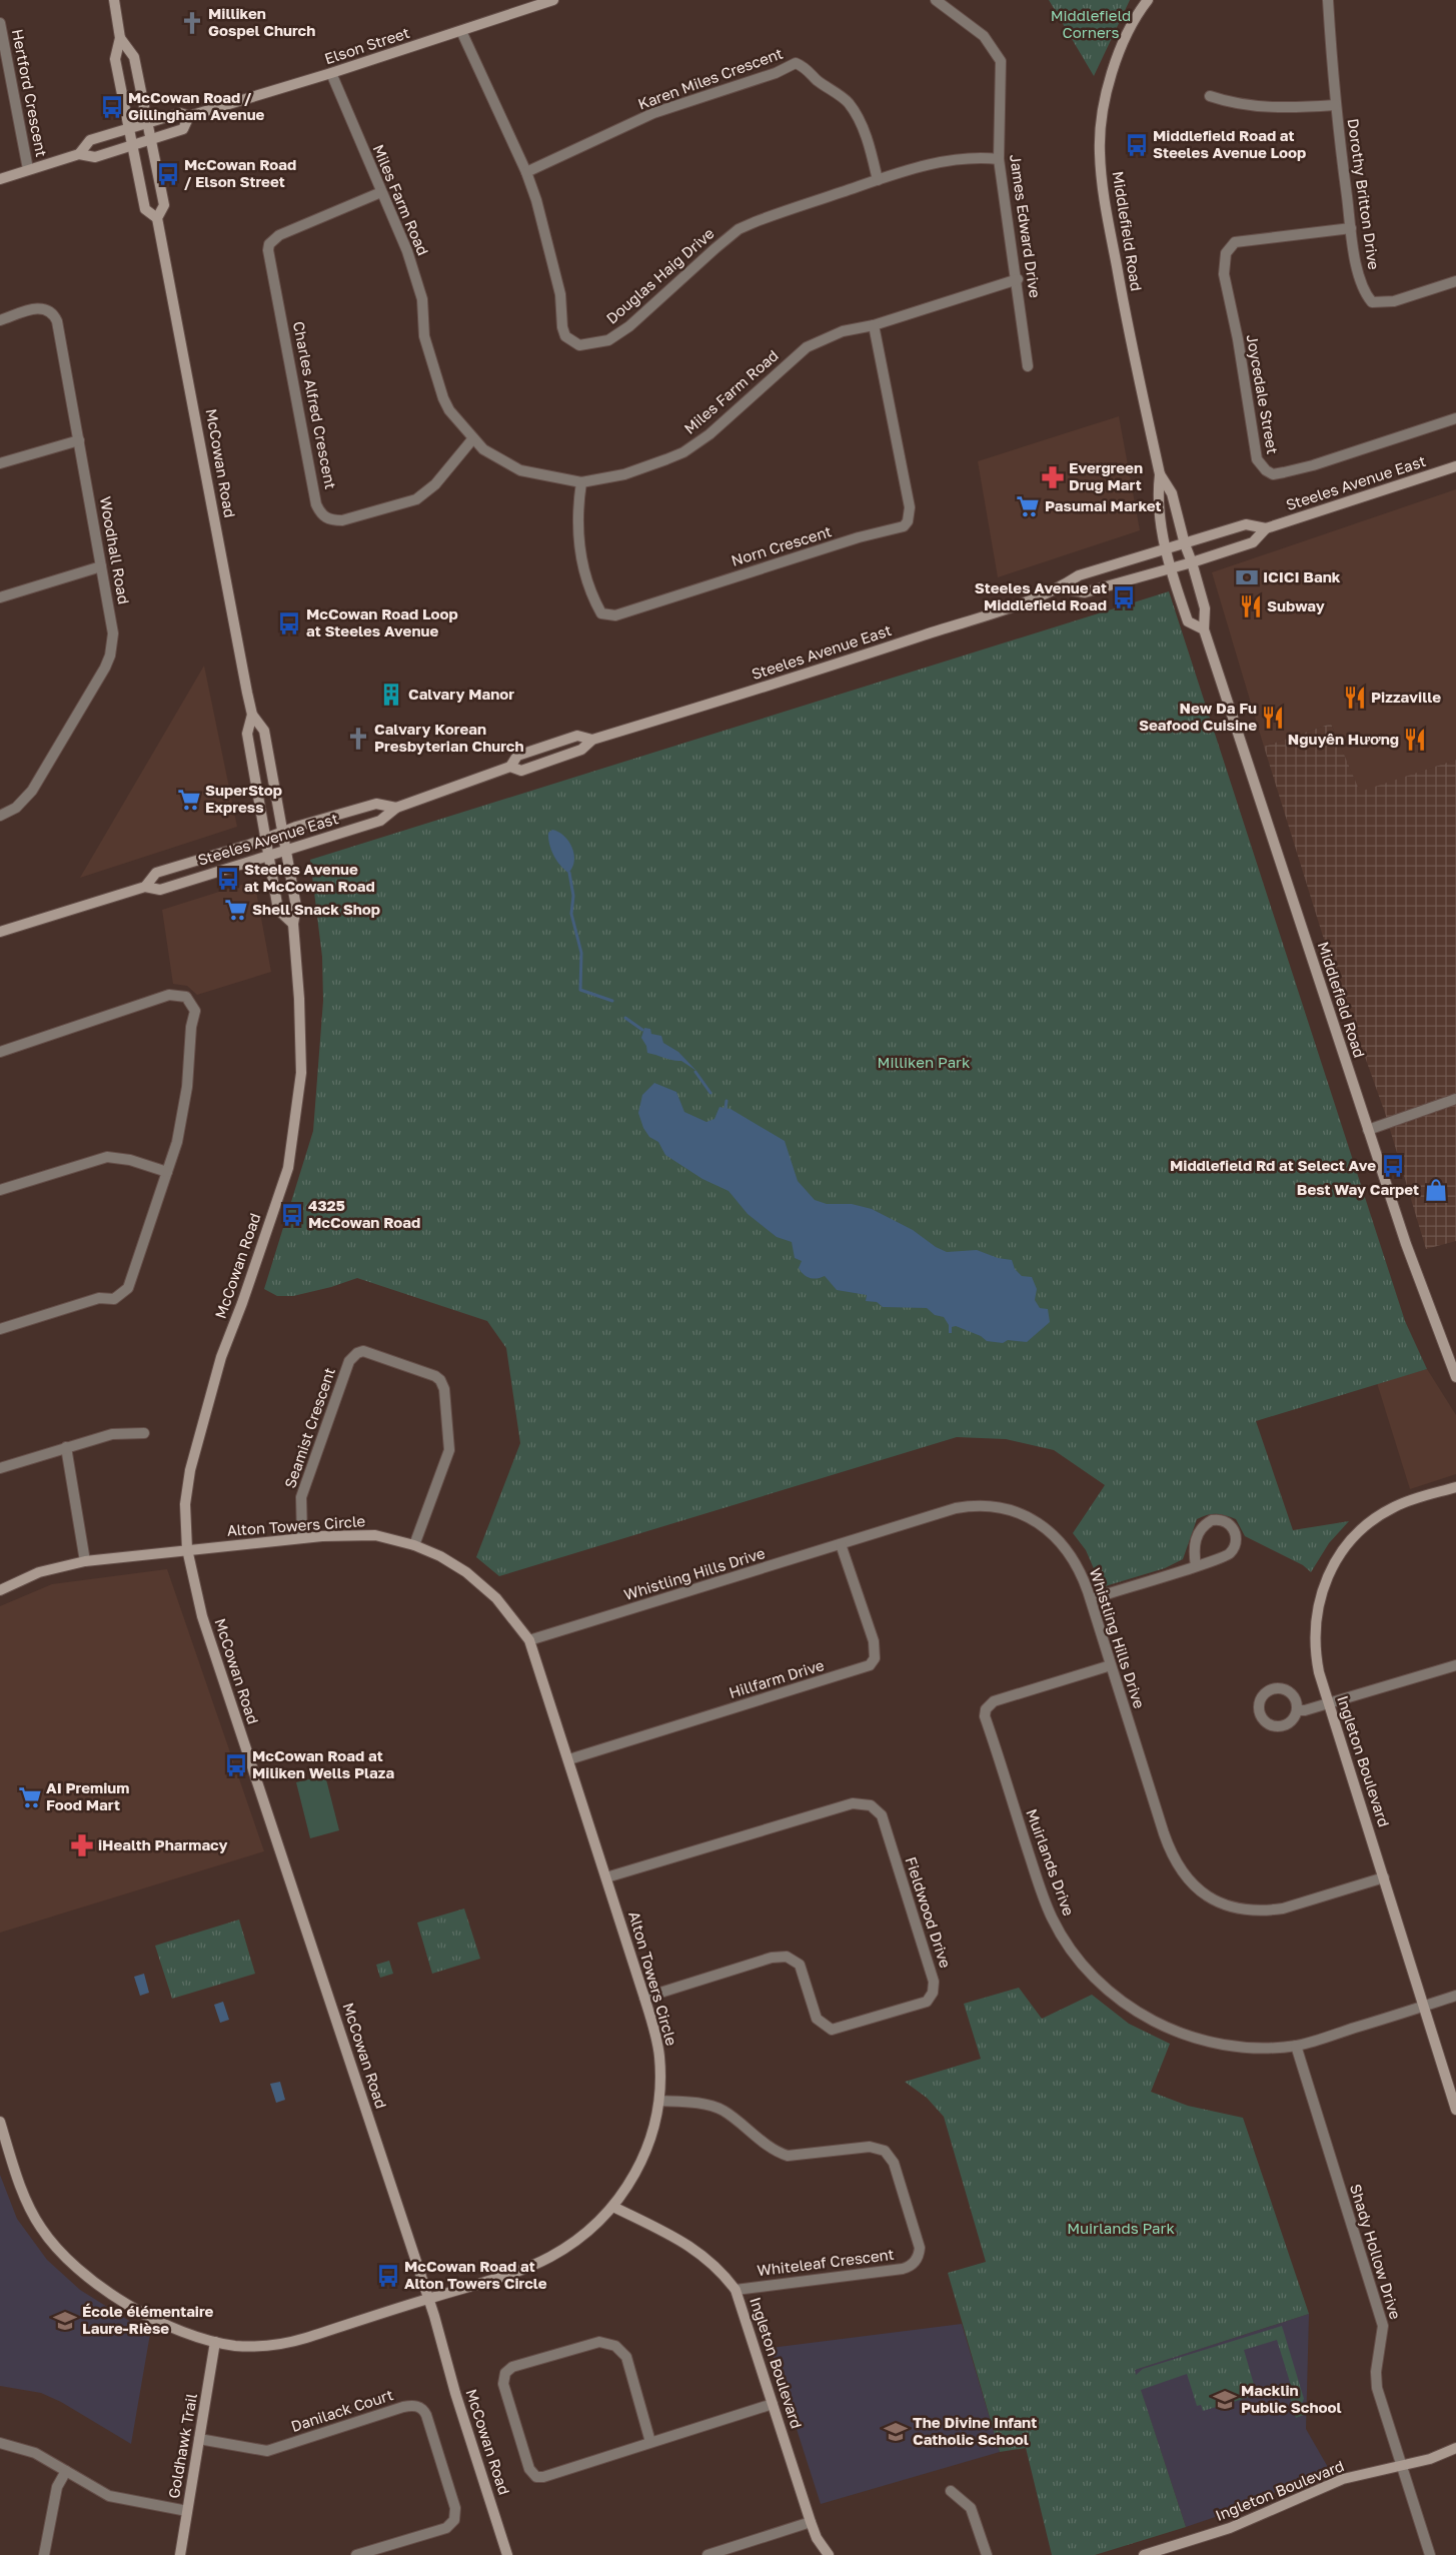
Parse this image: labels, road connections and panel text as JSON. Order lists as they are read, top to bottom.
{
  "streets": {
    "main road": [
      "Elson Street",
      "Middlefield Road",
      "McCowan Road",
      "Steeles Avenue East",
      "Alton Towers Circle",
      "Ingleton Boulevard",
      "Goldhawk Trail"
    ],
    "street": [
      "Karen Miles Crescent",
      "Hertford Crescent",
      "Dorothy Britton Drive",
      "Miles Farm Road",
      "James Edward Drive",
      "Douglas Haig Drive",
      "Joycedale Street",
      "Charles Alfred Crescent",
      "Norn Crescent",
      "Woodhall Road",
      "Seamist Crescent",
      "Whistling Hills Drive",
      "Hillfarm Drive",
      "Muirlands Drive",
      "Fieldwood Drive",
      "Shady Hollow Drive",
      "Whiteleaf Crescent",
      "Danilack Court"
    ]
  },
  "crossings": [
    ["Elson Street", "Miles Farm Road"],
    ["Elson Street", "Douglas Haig Drive"],
    ["Elson Street", "McCowan Road"],
    ["Karen Miles Crescent", "Douglas Haig Drive"],
    ["Dorothy Britton Drive", "Joycedale Street"],
    ["Miles Farm Road", "James Edward Drive"],
    ["Miles Farm Road", "Charles Alfred Crescent"],
    ["Miles Farm Road", "Norn Crescent"],
    ["James Edward Drive", "Douglas Haig Drive"],
    ["Middlefield Road", "Steeles Avenue East"],
    ["McCowan Road", "Steeles Avenue East"],
    ["McCowan Road", "Alton Towers Circle"],
    ["Seamist Crescent", "Alton Towers Circle"],
    ["Alton Towers Circle", "Whistling Hills Drive"],
    ["Alton Towers Circle", "Hillfarm Drive"],
    ["Alton Towers Circle", "Ingleton Boulevard"],
    ["Alton Towers Circle", "Fieldwood Drive"],
    ["Alton Towers Circle", "Whiteleaf Crescent"],
    ["Alton Towers Circle", "Goldhawk Trail"],
    ["Whistling Hills Drive", "Hillfarm Drive"],
    ["Whistling Hills Drive", "Ingleton Boulevard"],
    ["Whistling Hills Drive", "Muirlands Drive"],
    ["Ingleton Boulevard", "Muirlands Drive"],
    ["Ingleton Boulevard", "Shady Hollow Drive"],
    ["Ingleton Boulevard", "Whiteleaf Crescent"],
    ["Muirlands Drive", "Shady Hollow Drive"],
    ["Danilack Court", "Goldhawk Trail"]
  ],
  "parks": ["Middlefield Corners", "Milliken Park", "Muirlands Park"],
  "places": {
    "church": ["Milliken Gospel Church", "Calvary Korean Presbyterian Church"],
    "bus stop": [
      "McCowan Road / Gillingham Avenue",
      "Middlefield Road at Steeles Avenue Loop",
      "McCowan Road / Elson Street",
      "Steeles Avenue at Middlefield Road",
      "McCowan Road Loop at Steeles Avenue",
      "Steeles Avenue at McCowan Road",
      "Middlefield Rd at Select Ave",
      "4325 McCowan Road",
      "McCowan Road at Miliken Wells Plaza",
      "McCowan Road at Alton Towers Circle"
    ],
    "pharmacy": ["Evergreen Drug Mart", "iHealth Pharmacy"],
    "supermarket": [
      "Pasumai Market",
      "SuperStop Express",
      "Shell Snack Shop",
      "AI Premium Food Mart"
    ],
    "bank": ["ICICI Bank"],
    "restaurant": [
      "Subway",
      "Pizzaville",
      "New Da Fu Seafood Cuisine",
      "Nguyên Hương"
    ],
    "building": ["Calvary Manor"],
    "shop": ["Best Way Carpet"],
    "school or university": ["École élémentaire Laure-Rièse", "Macklin Public School", "The Divine Infant Catholic School"]
  }
}
